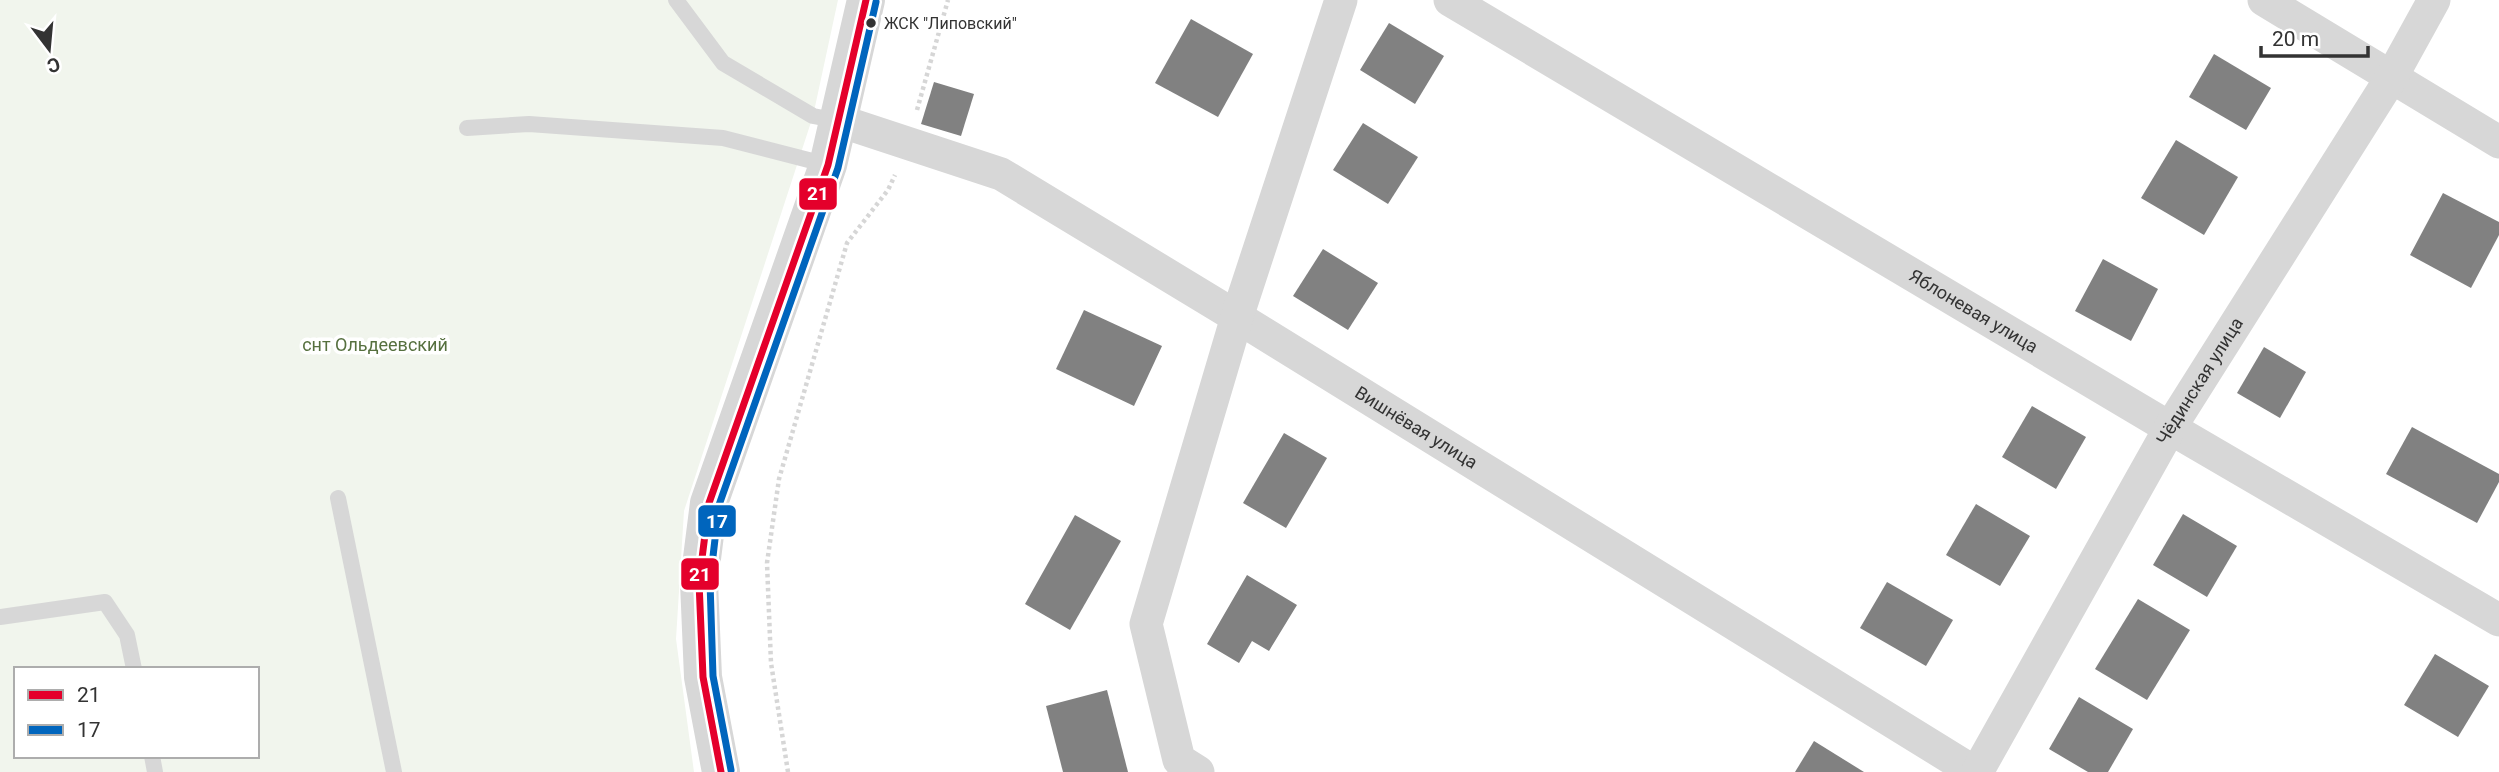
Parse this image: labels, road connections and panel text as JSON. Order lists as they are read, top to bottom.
{
  "streets": {
    "street": ["Яблоневая улица", "Чёдинская улица", "Вишнёвая улица"]
  },
  "crossings": [
    ["Яблоневая улица", "Чёдинская улица"],
    ["Чёдинская улица", "Вишнёвая улица"]
  ],
  "parks": ["снт Ольдеевский"],
  "places": ["ЖСК \"Липовский\""],
  "lines": ["transit line 21", "transit line 17"],
  "legend": ["21", "17"],
  "scale_bar": "20 m",
  "north": "bottom"
}
